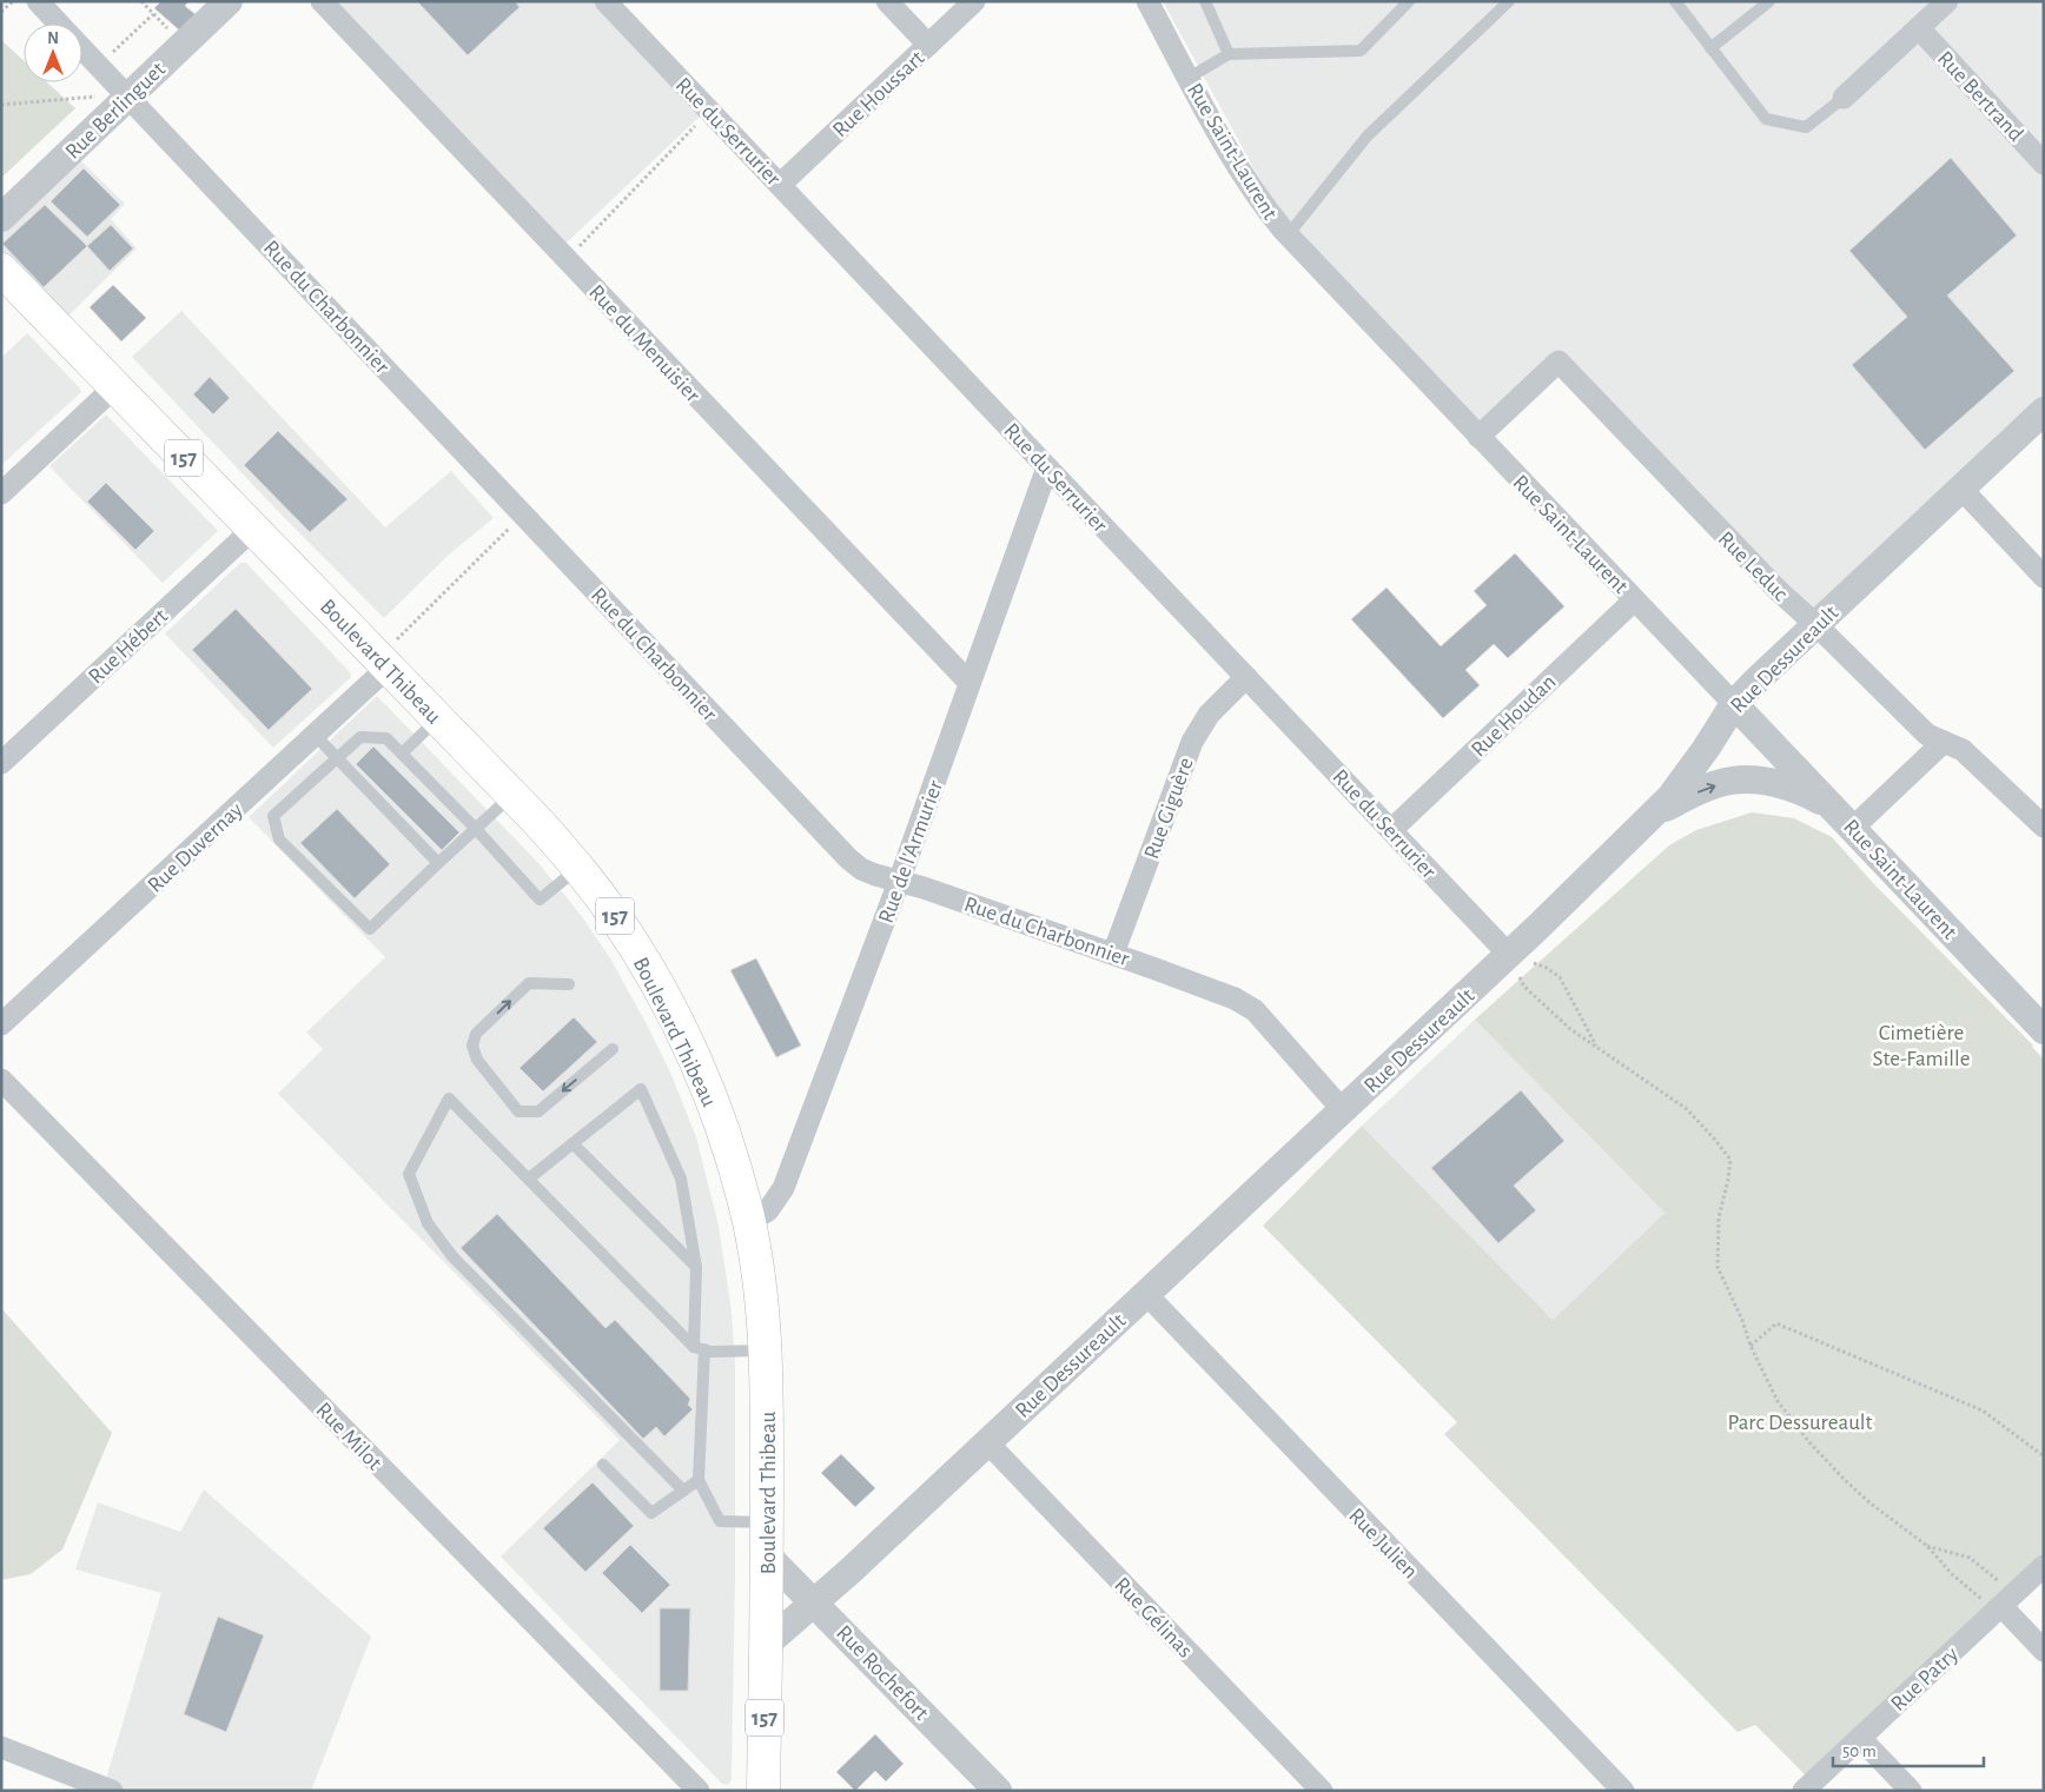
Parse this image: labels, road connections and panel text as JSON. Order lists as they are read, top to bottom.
{
  "streets": {
    "main road": ["157", "Boulevard Thibeau"],
    "street": [
      "Rue Houssart",
      "Rue Bertrand",
      "Rue Berlinguet",
      "Rue du Serrurier",
      "Rue Saint-Laurent",
      "Rue du Charbonnier",
      "Rue du Menuisier",
      "Rue Leduc",
      "Rue Hébert",
      "Rue Dessureault",
      "Rue Houdan",
      "Rue Giguère",
      "Rue Duvernay",
      "Rue de l'Armurier",
      "Rue Milot",
      "Rue Julien",
      "Rue Gélinas",
      "Rue Rochefort",
      "Rue Patry"
    ]
  },
  "crossings": [
    ["Rue Houssart", "Rue du Serrurier"],
    ["Rue Berlinguet", "Rue du Charbonnier"],
    ["Rue du Serrurier", "Rue Dessureault"],
    ["Rue du Serrurier", "Rue Houdan"],
    ["Rue du Serrurier", "Rue Giguère"],
    ["Rue du Serrurier", "Rue de l'Armurier"],
    ["Rue Saint-Laurent", "Rue Leduc"],
    ["Rue Saint-Laurent", "Rue Dessureault"],
    ["Rue Saint-Laurent", "Rue Houdan"],
    ["Rue du Charbonnier", "Rue Dessureault"],
    ["Rue du Charbonnier", "Rue Giguère"],
    ["Rue du Charbonnier", "Rue de l'Armurier"],
    ["Rue du Menuisier", "Rue de l'Armurier"],
    ["Rue Leduc", "Rue Dessureault"],
    ["Rue Hébert", "Boulevard Thibeau"],
    ["Rue Dessureault", "Boulevard Thibeau"],
    ["Rue Dessureault", "Rue Julien"],
    ["Rue Dessureault", "Rue Gélinas"],
    ["Rue Dessureault", "Rue Rochefort"],
    ["Boulevard Thibeau", "Rue Duvernay"],
    ["Boulevard Thibeau", "Rue de l'Armurier"],
    ["Boulevard Thibeau", "Rue Rochefort"]
  ],
  "parks": ["Cimetière Ste-Famille", "Parc Dessureault"],
  "scale_bar": "50 m",
  "north": "top"
}
